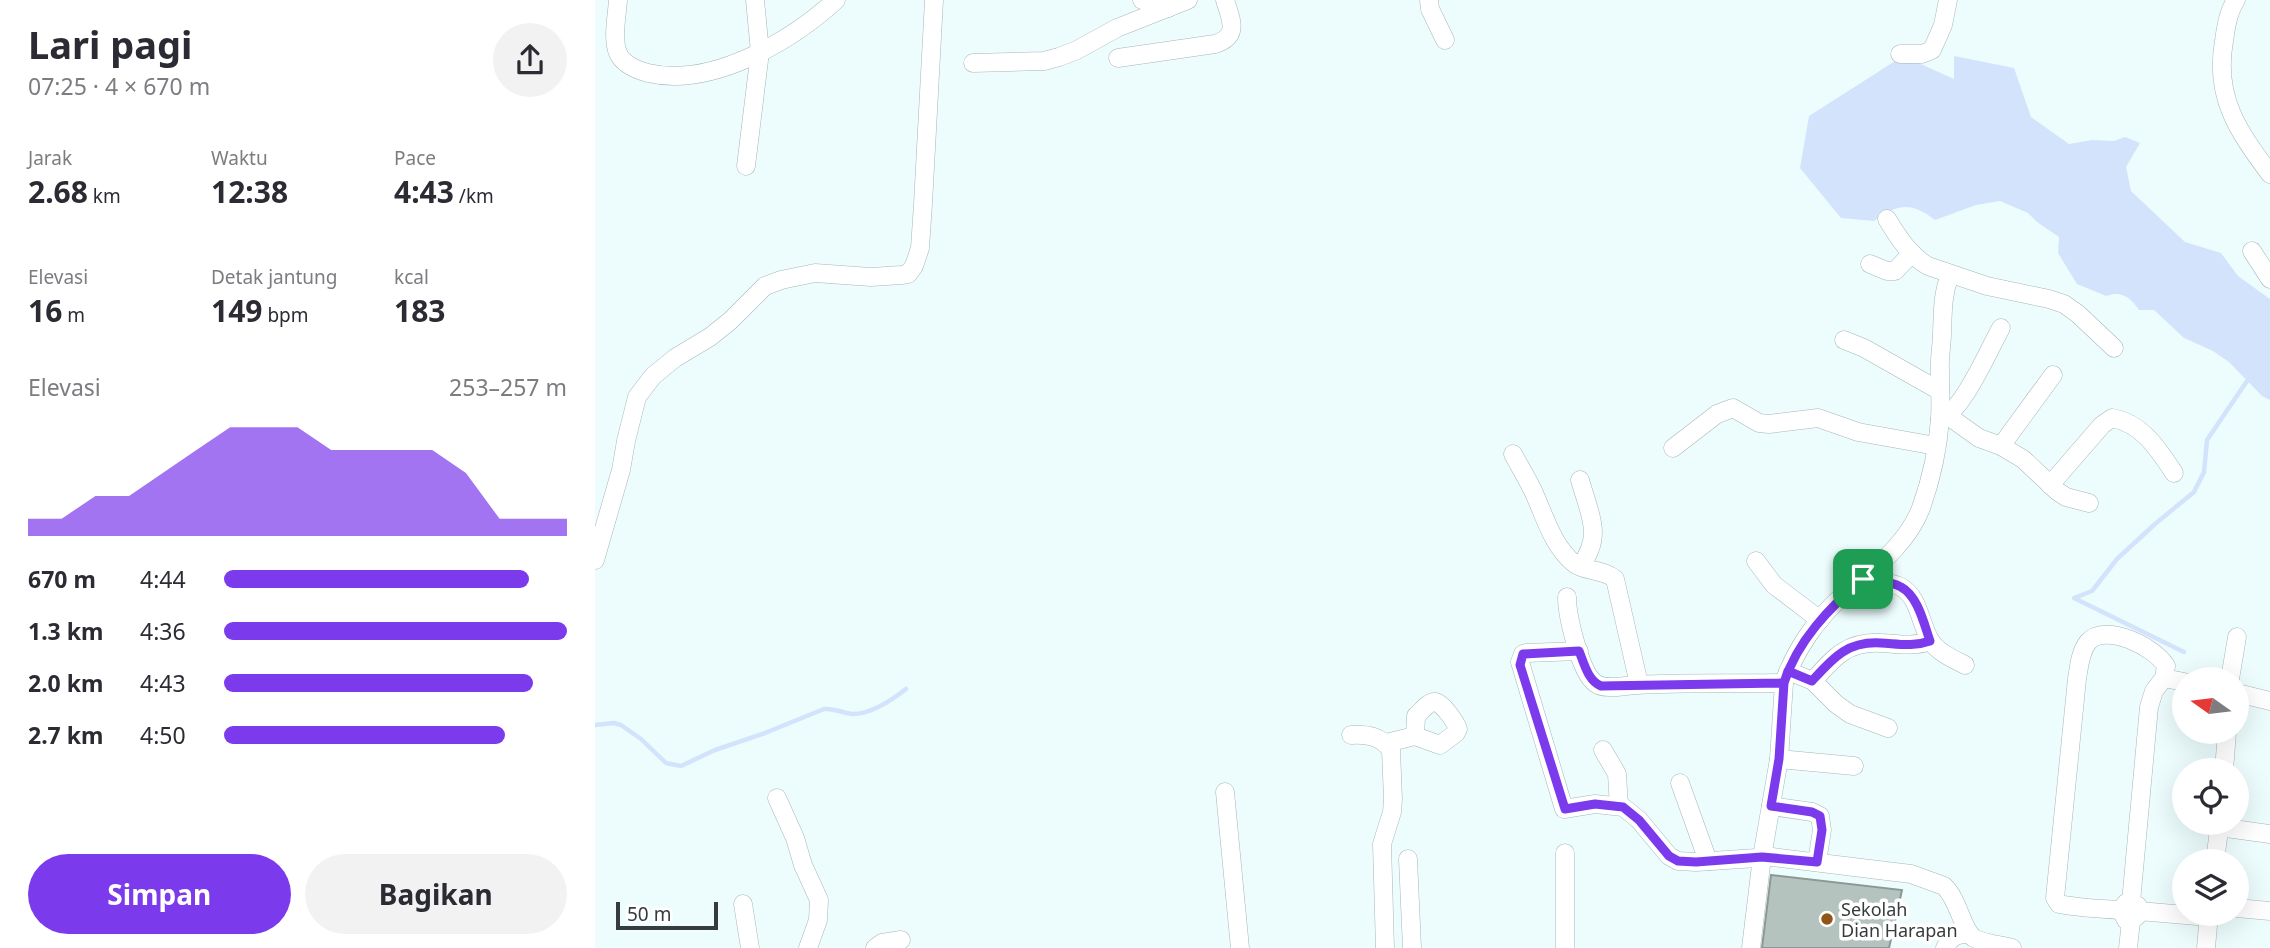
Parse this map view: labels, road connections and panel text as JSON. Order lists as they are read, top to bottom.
{
  "places": ["Sekolah Dian Harapan"],
  "scale_bar": "50 m",
  "north": "left",
  "page": {
    "heading": ["Lari pagi", "07:25 · 4 × 670 m"],
    "stats": [
      ["Jarak", "2.68 km"],
      ["Waktu", "12:38"],
      ["Pace", "4:43 /km"],
      ["Elevasi", "16 m"],
      ["Detak jantung", "149 bpm"],
      ["kcal", "183"]
    ],
    "chart": ["Elevasi", "253–257 m"],
    "list": [
      {
        "name": "670 m",
        "note": "4:44"
      },
      {
        "name": "1.3 km",
        "note": "4:36"
      },
      {
        "name": "2.0 km",
        "note": "4:43"
      },
      {
        "name": "2.7 km",
        "note": "4:50"
      }
    ],
    "buttons": ["Simpan", "Bagikan"],
    "scale": "50 m"
  }
}
